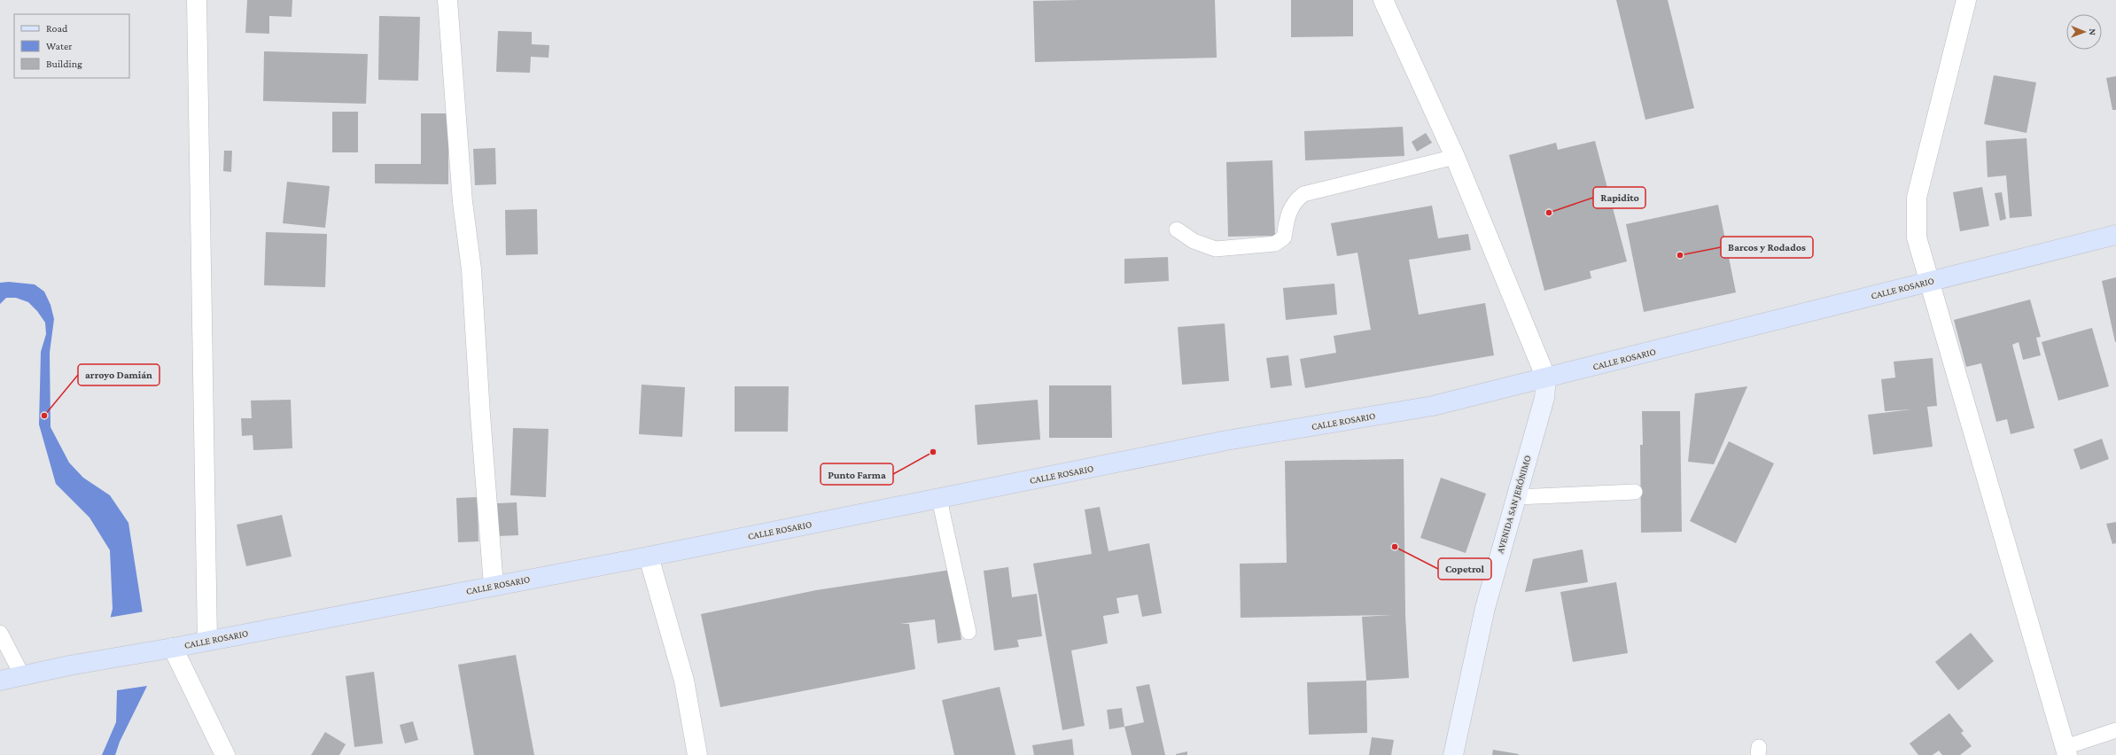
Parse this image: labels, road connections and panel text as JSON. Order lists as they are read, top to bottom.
{
  "streets": {
    "main road": ["CALLE ROSARIO"],
    "street": ["AVENIDA SAN JERÓNIMO"]
  },
  "crossings": [
    ["CALLE ROSARIO", "AVENIDA SAN JERÓNIMO"]
  ],
  "places": [
    "Rapidito",
    "Barcos y Rodados",
    "arroyo Damián",
    "Punto Farma",
    "Copetrol"
  ],
  "legend": ["Road", "Water", "Building"],
  "north": "right"
}
